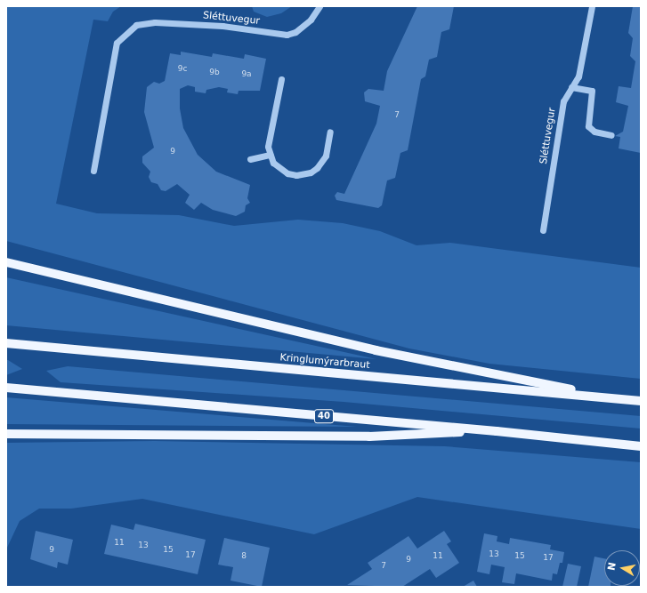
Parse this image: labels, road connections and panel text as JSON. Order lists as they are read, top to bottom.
{
  "streets": {
    "main road": ["Kringlumýrarbraut", "40"],
    "street": ["Sléttuvegur"]
  },
  "house_numbers": [
    "9c",
    "9b",
    "9a",
    "7",
    "9",
    "11",
    "13",
    "9",
    "15",
    "13",
    "17",
    "8",
    "11",
    "15",
    "17",
    "9",
    "7"
  ],
  "north": "left"
}
